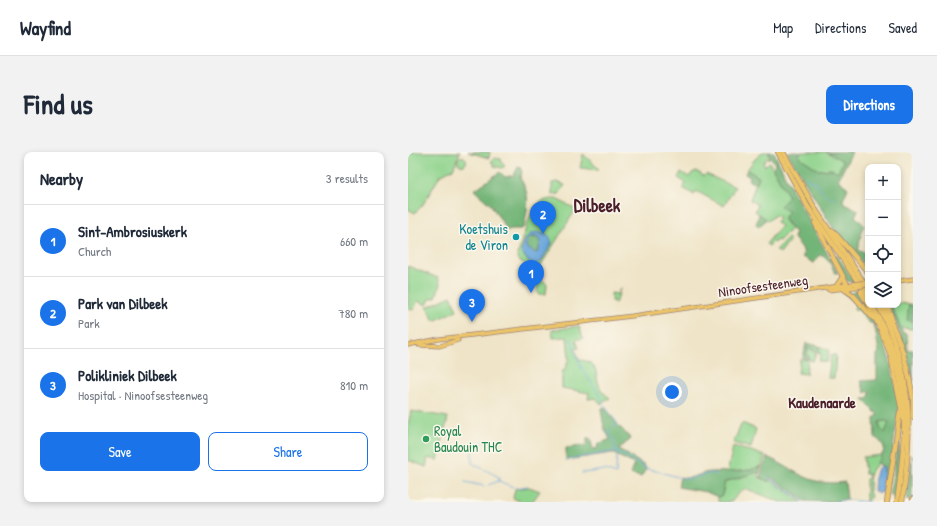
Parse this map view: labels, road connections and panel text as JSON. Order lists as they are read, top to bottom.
{
  "streets": {
    "main road": ["Ninoofsesteenweg"]
  },
  "districts": ["Dilbeek", "Kaudenaarde"],
  "places": ["Koetshuis de Viron", "Royal Baudouin THC"],
  "page": {
    "header": "Wayfind",
    "nav": ["Map", "Directions", "Saved"],
    "title": "Find us",
    "buttons": [
      "Directions",
      ["Save", "Share"]
    ],
    "heading": ["Nearby", "3 results"],
    "map_buttons": ["+", "−"],
    "pins": ["2", "1", "3"],
    "list": [
      {
        "mark": "1",
        "name": "Sint-Ambrosiuskerk",
        "note": "Church",
        "value": "660 m"
      },
      {
        "mark": "2",
        "name": "Park van Dilbeek",
        "note": "Park",
        "value": "780 m"
      },
      {
        "mark": "3",
        "name": "Polikliniek Dilbeek",
        "note": "Hospital · Ninoofsesteenweg",
        "value": "810 m"
      }
    ]
  }
}
